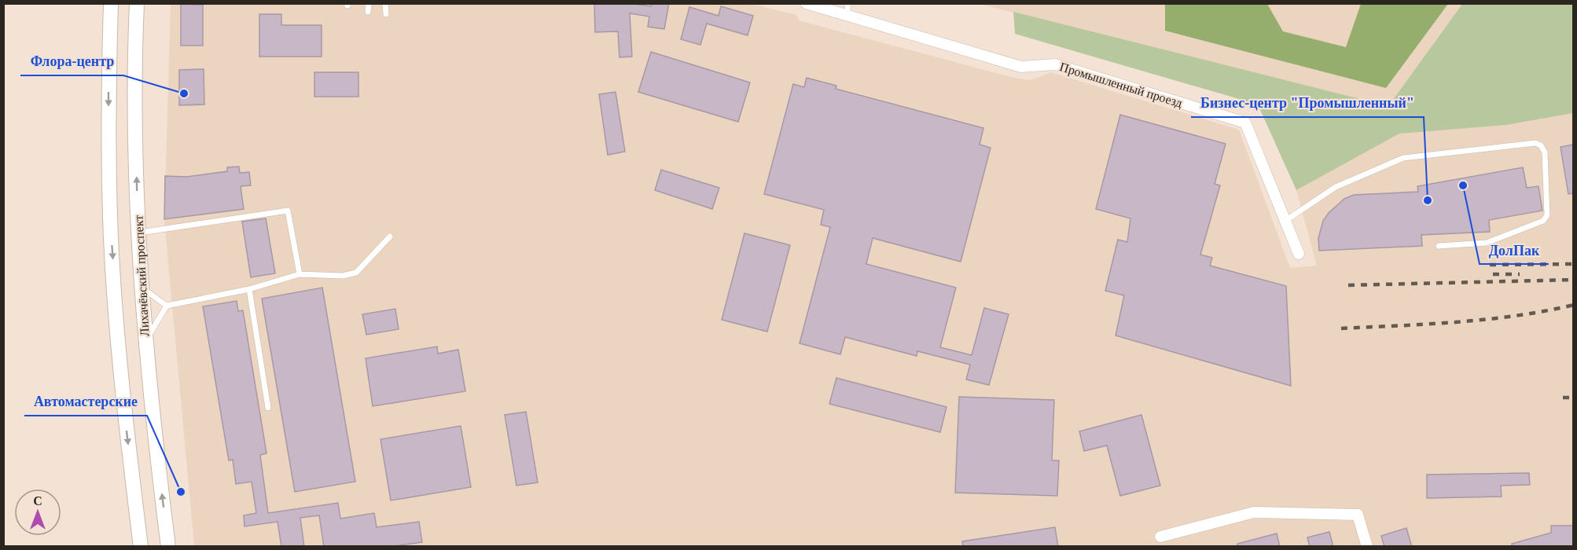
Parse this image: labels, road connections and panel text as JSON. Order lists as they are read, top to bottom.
{
  "streets": {
    "main road": ["Лихачёвский проспект"],
    "street": ["Промышленный проезд"]
  },
  "places": [
    "Флора-центр",
    "ДолПак",
    "Бизнес-центр \"Промышленный\"",
    "Автомастерские"
  ],
  "north": "top"
}
